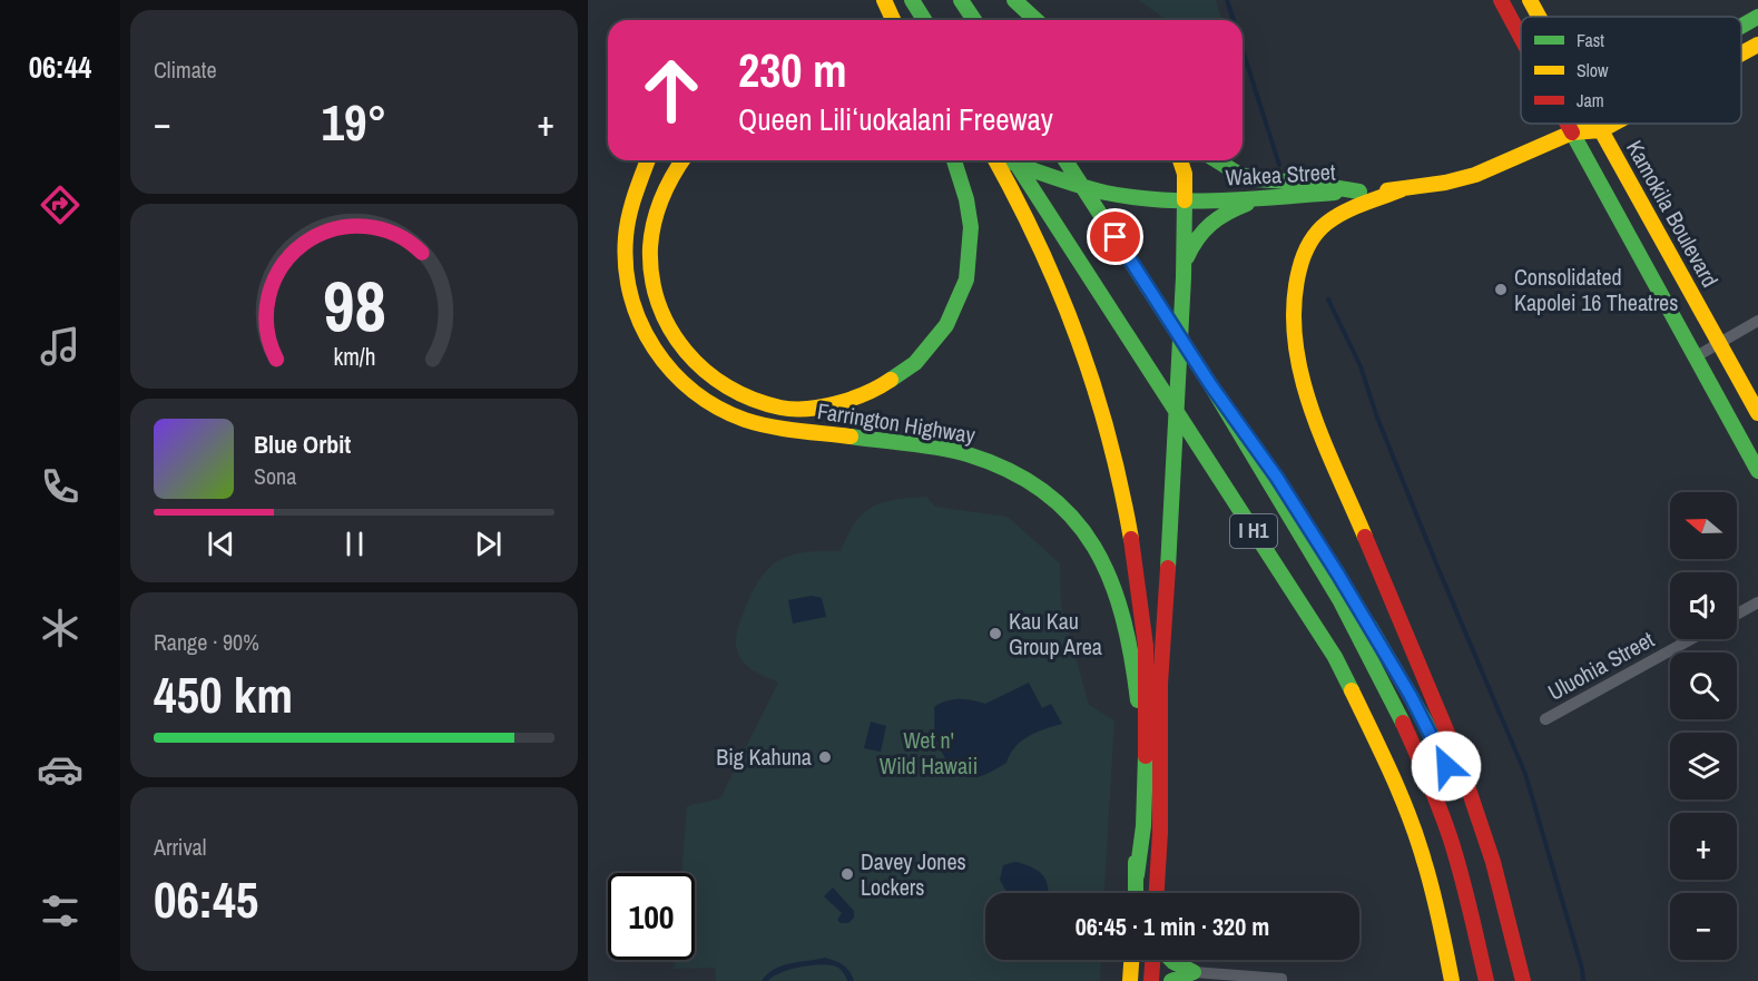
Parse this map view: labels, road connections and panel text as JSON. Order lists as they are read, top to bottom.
{
  "streets": {
    "main road": [
      "Wakea Street",
      "Kamokila Boulevard",
      "Farrington Highway",
      "I H1"
    ],
    "street": ["Uluohia Street"]
  },
  "crossings": [
    ["Wakea Street", "Kamokila Boulevard"]
  ],
  "parks": ["Wet n' Wild Hawaii"],
  "places": [
    "Consolidated Kapolei 16 Theatres",
    "Kau Kau Group Area",
    "Big Kahuna",
    "Davey Jones Lockers"
  ],
  "legend": ["Fast", "Slow", "Jam"],
  "north": "left",
  "page": {
    "tabs": "06:44",
    "tile": [
      "Climate",
      ["Range · 90%", "450 km"],
      ["Arrival", "06:45"]
    ],
    "turn": ["230 m", "Queen Liliʻuokalani Freeway"],
    "heat": ["−", "19°", "+"],
    "song": ["Blue Orbit", "Sona"],
    "map_buttons": ["+", "−"],
    "limit": "100",
    "trip": "06:45 · 1 min · 320 m",
    "gauge": ["98", "km/h"]
  }
}
